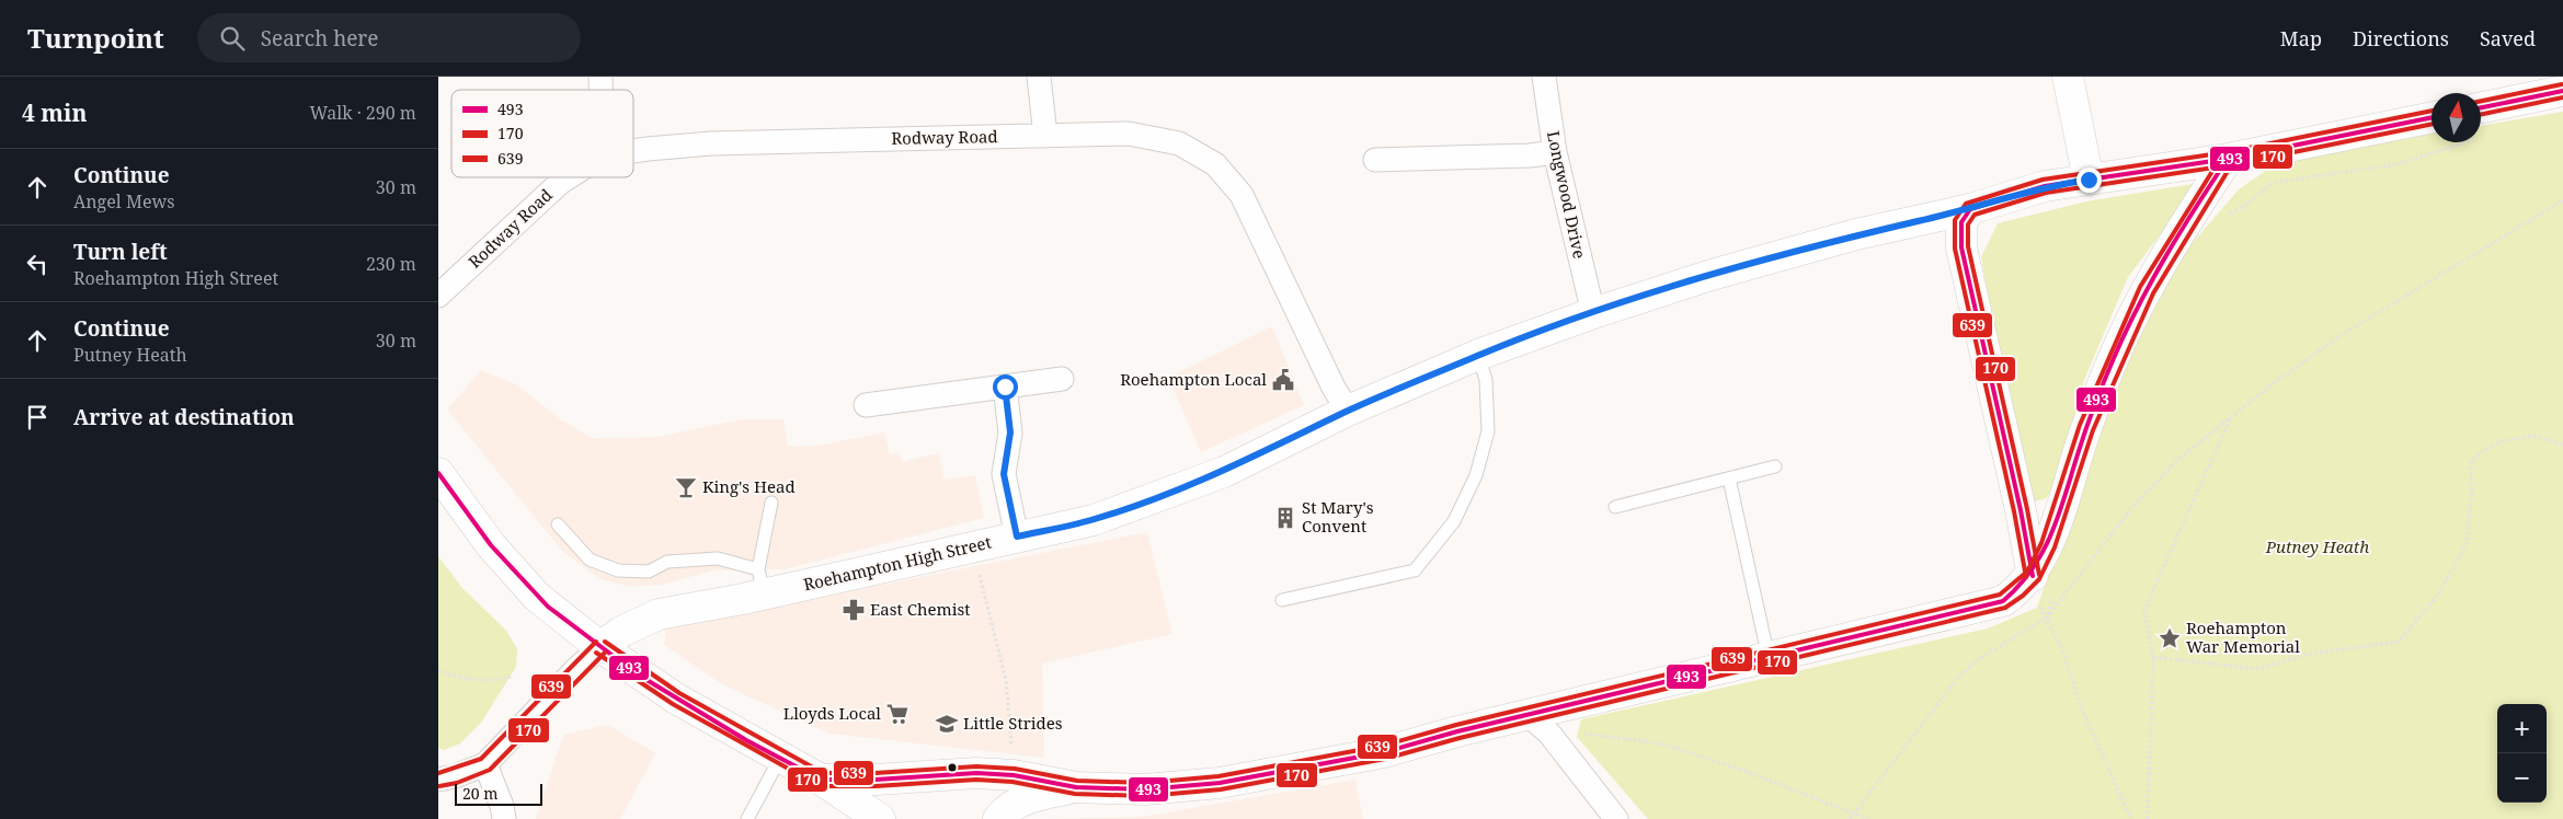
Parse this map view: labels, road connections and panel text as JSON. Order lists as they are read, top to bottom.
{
  "streets": {
    "main road": ["Roehampton High Street"],
    "street": ["Rodway Road", "Longwood Drive"]
  },
  "crossings": [
    ["Rodway Road", "Roehampton High Street"],
    ["Longwood Drive", "Roehampton High Street"]
  ],
  "parks": ["Putney Heath"],
  "places": {
    "public building": ["Roehampton Local"],
    "bar": ["King's Head"],
    "building": ["St Mary's Convent"],
    "pharmacy": ["East Chemist"],
    "place": ["Roehampton War Memorial"],
    "supermarket": ["Lloyds Local"],
    "school or university": ["Little Strides"]
  },
  "lines": ["transit line 639", "transit line 493", "transit line 170"],
  "legend": ["493", "170", "639"],
  "scale_bar": "20 m",
  "north": "top",
  "page": {
    "header": "Turnpoint",
    "search": "Search here",
    "nav": ["Map", "Directions", "Saved"],
    "heading": ["4 min", "Walk · 290 m"],
    "list": [
      ["Continue", "Angel Mews", "30 m"],
      ["Turn left", "Roehampton High Street", "230 m"],
      ["Continue", "Putney Heath", "30 m"],
      "Arrive at destination"
    ],
    "map_buttons": ["+", "−"],
    "scale": "20 m"
  }
}
